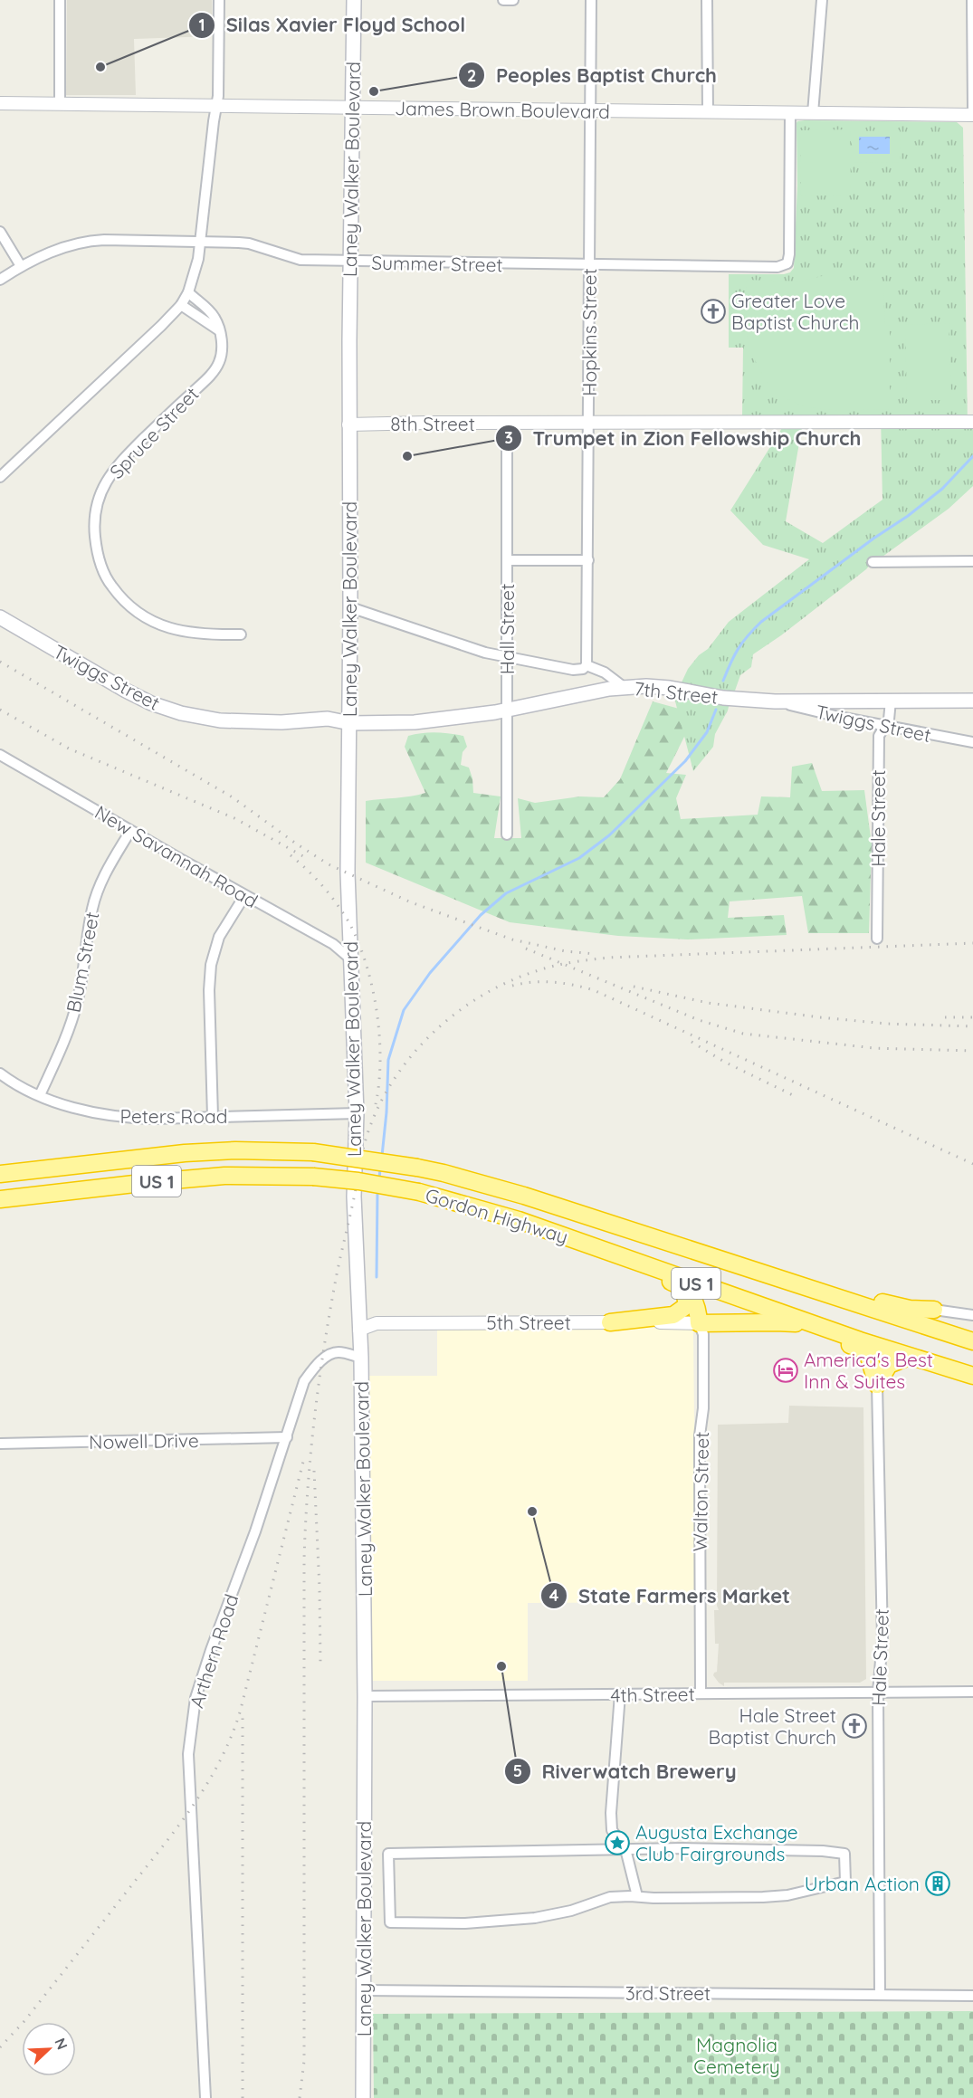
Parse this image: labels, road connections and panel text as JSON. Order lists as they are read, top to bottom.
{
  "streets": {
    "highway": ["US 1", "Gordon Highway"],
    "main road": ["Laney Walker Boulevard", "Twiggs Street", "7th Street"],
    "street": [
      "James Brown Boulevard",
      "Summer Street",
      "Hopkins Street",
      "8th Street",
      "Spruce Street",
      "Hall Street",
      "Hale Street",
      "New Savannah Road",
      "Blum Street",
      "Peters Road",
      "5th Street",
      "Nowell Drive",
      "Walton Street",
      "Arthern Road",
      "4th Street",
      "3rd Street"
    ]
  },
  "crossings": [
    ["James Brown Boulevard", "Laney Walker Boulevard"],
    ["James Brown Boulevard", "Summer Street"],
    ["James Brown Boulevard", "Hopkins Street"],
    ["Laney Walker Boulevard", "Summer Street"],
    ["Laney Walker Boulevard", "8th Street"],
    ["Laney Walker Boulevard", "Twiggs Street"],
    ["Laney Walker Boulevard", "7th Street"],
    ["Laney Walker Boulevard", "New Savannah Road"],
    ["Laney Walker Boulevard", "Peters Road"],
    ["Laney Walker Boulevard", "5th Street"],
    ["Laney Walker Boulevard", "Arthern Road"],
    ["Laney Walker Boulevard", "4th Street"],
    ["Laney Walker Boulevard", "3rd Street"],
    ["Summer Street", "Hopkins Street"],
    ["Hopkins Street", "8th Street"],
    ["8th Street", "Hall Street"],
    ["Hall Street", "7th Street"],
    ["Twiggs Street", "7th Street"],
    ["Twiggs Street", "Hale Street"],
    ["7th Street", "Hale Street"],
    ["Hale Street", "4th Street"],
    ["Hale Street", "3rd Street"],
    ["New Savannah Road", "Blum Street"],
    ["Blum Street", "Peters Road"],
    ["5th Street", "Walton Street"],
    ["Nowell Drive", "Arthern Road"],
    ["Walton Street", "4th Street"]
  ],
  "parks": ["Magnolia Cemetery"],
  "places": {
    "other": [
      "Silas Xavier Floyd School",
      "Peoples Baptist Church",
      "Trumpet in Zion Fellowship Church",
      "State Farmers Market",
      "Riverwatch Brewery"
    ],
    "church": ["Greater Love Baptist Church", "Hale Street Baptist Church"],
    "hotel": ["America's Best Inn & Suites"],
    "place": ["Augusta Exchange Club Fairgrounds"],
    "building": ["Urban Action"]
  },
  "north": "top right"
}
